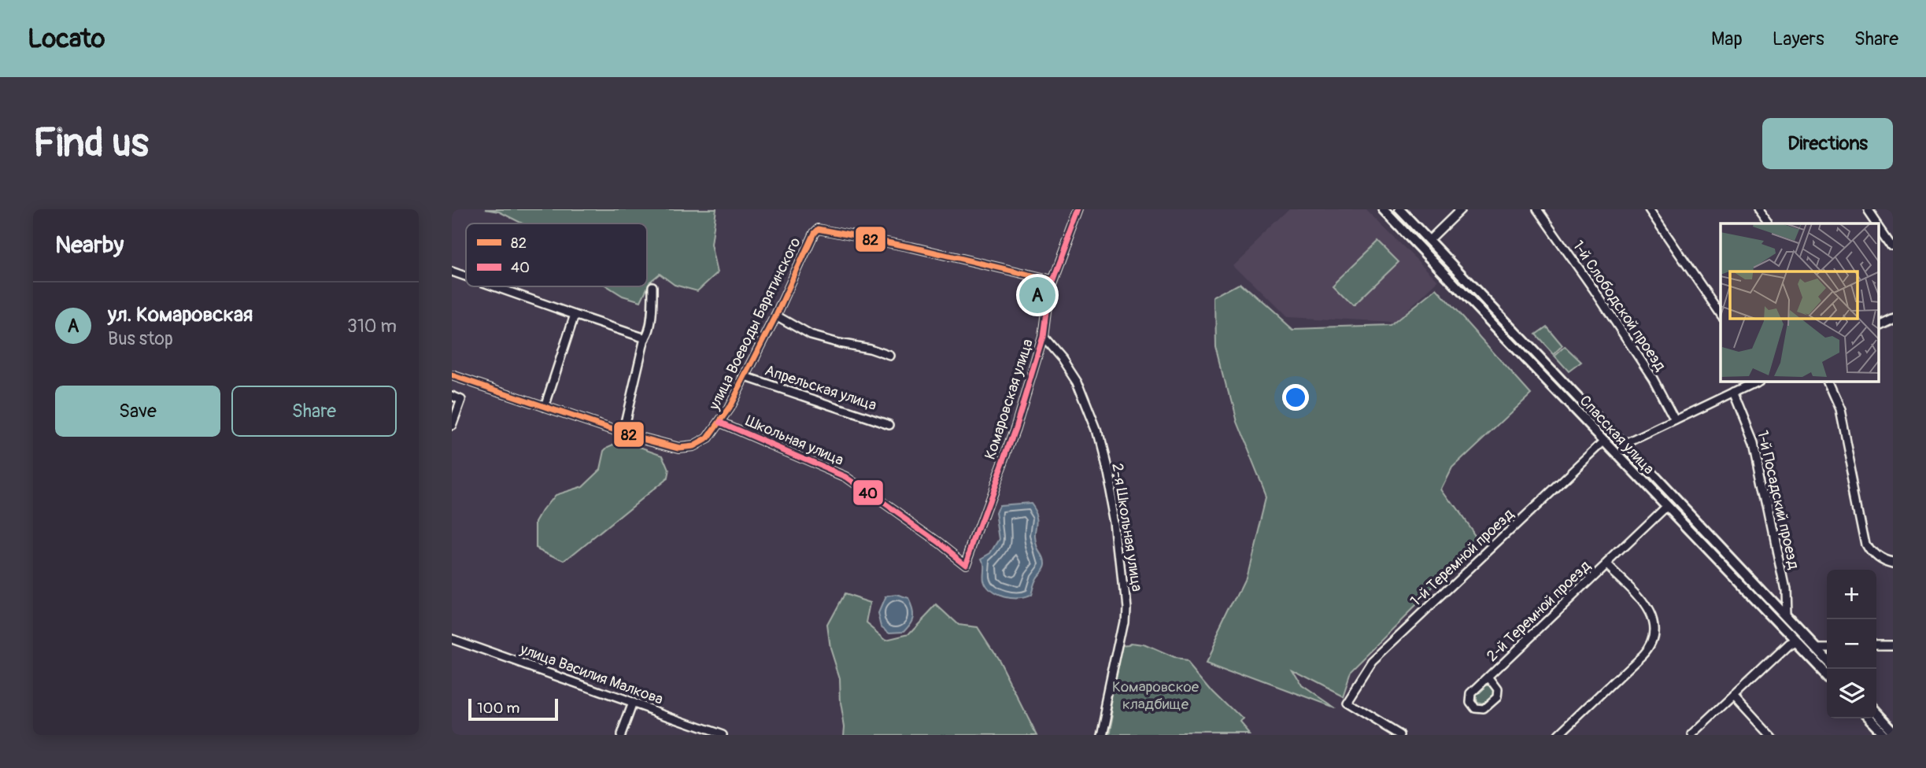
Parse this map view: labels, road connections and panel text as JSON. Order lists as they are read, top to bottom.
{
  "streets": {
    "street": [
      "1-й Слободской проезд",
      "улица Воеводы Барятинского",
      "Апрельская улица",
      "Комаровская улица",
      "Спасская улица",
      "Школьная улица",
      "1-й Посадский проезд",
      "2-я Школьная улица",
      "1-й Теремной проезд",
      "2-й Теремной проезд",
      "улица Василия Малкова"
    ]
  },
  "crossings": [
    ["улица Воеводы Барятинского", "Апрельская улица"],
    ["улица Воеводы Барятинского", "Комаровская улица"],
    ["улица Воеводы Барятинского", "Школьная улица"],
    ["Комаровская улица", "Школьная улица"],
    ["Комаровская улица", "2-я Школьная улица"],
    ["Спасская улица", "1-й Посадский проезд"],
    ["Спасская улица", "1-й Теремной проезд"],
    ["Спасская улица", "2-й Теремной проезд"]
  ],
  "parks": ["Комаровское кладбище"],
  "lines": ["transit line 40", "transit line 82"],
  "legend": ["82", "40"],
  "scale_bar": "100 m",
  "page": {
    "header": "Locato",
    "nav": ["Map", "Layers", "Share"],
    "buttons": [
      "Directions",
      ["Save", "Share"]
    ],
    "title": "Find us",
    "heading": "Nearby",
    "pins": "A",
    "list": [
      {
        "mark": "A",
        "name": "ул. Комаровская",
        "note": "Bus stop",
        "value": "310 m"
      }
    ],
    "map_buttons": ["+", "−"],
    "scale": "100 m"
  }
}
